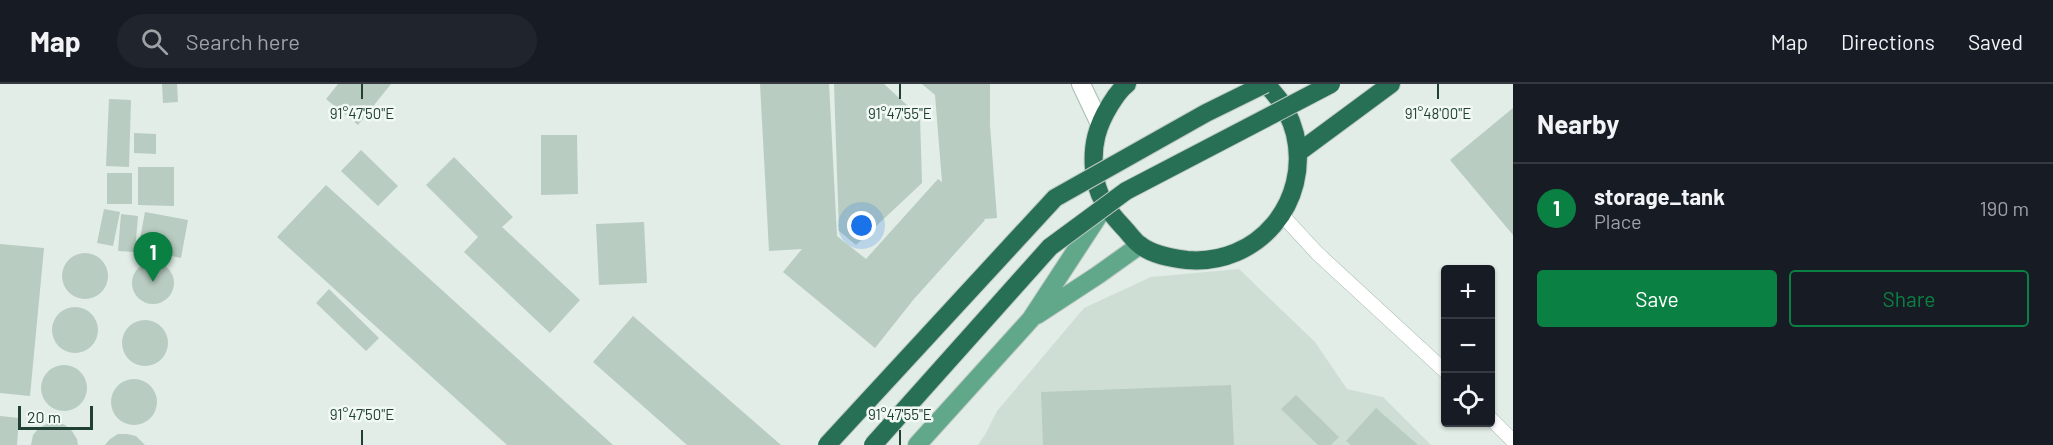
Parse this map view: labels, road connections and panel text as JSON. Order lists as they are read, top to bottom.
{
  "scale_bar": "20 m",
  "page": {
    "header": "Map",
    "search": "Search here",
    "nav": ["Map", "Directions", "Saved"],
    "heading": "Nearby",
    "list": [
      {
        "mark": "1",
        "name": "storage_tank",
        "note": "Place",
        "value": "190 m"
      }
    ],
    "pins": "1",
    "buttons": ["Save", "Share"],
    "map_buttons": ["+", "−"],
    "scale": "20 m"
  },
  "coordinates": ["91°47'50\"E", "91°47'55\"E", "91°48'00\"E"]
}
